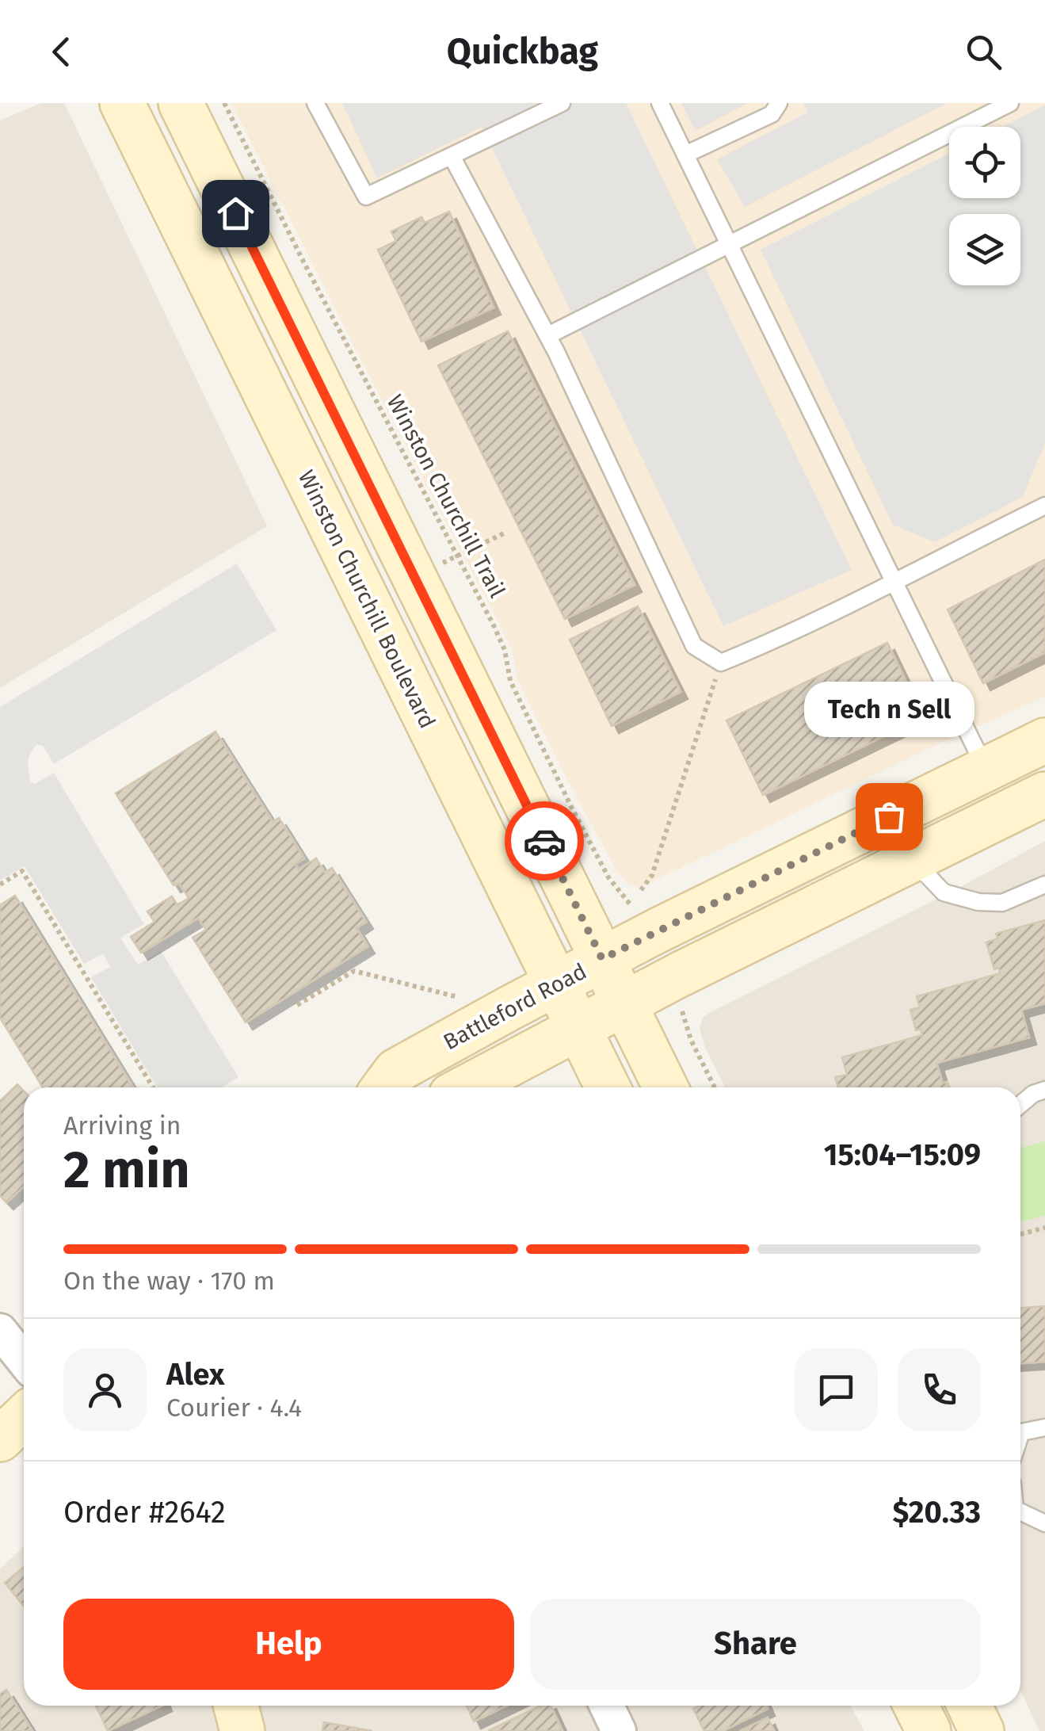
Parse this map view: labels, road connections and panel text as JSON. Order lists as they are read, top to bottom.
{
  "streets": {
    "main road": ["Winston Churchill Boulevard", "Battleford Road"],
    "path": ["Winston Churchill Trail"]
  },
  "crossings": [
    ["Winston Churchill Boulevard", "Battleford Road"]
  ],
  "places": ["Tech n Sell"],
  "page": {
    "header": "Quickbag",
    "bubble": "Tech n Sell",
    "heading": ["2 min", "Arriving in", "15:04–15:09"],
    "panel": [
      "Alex",
      "Courier · 4.4",
      "Order #2642",
      "$20.33"
    ],
    "bar": "On the way · 170 m",
    "buttons": ["Help", "Share"]
  }
}
